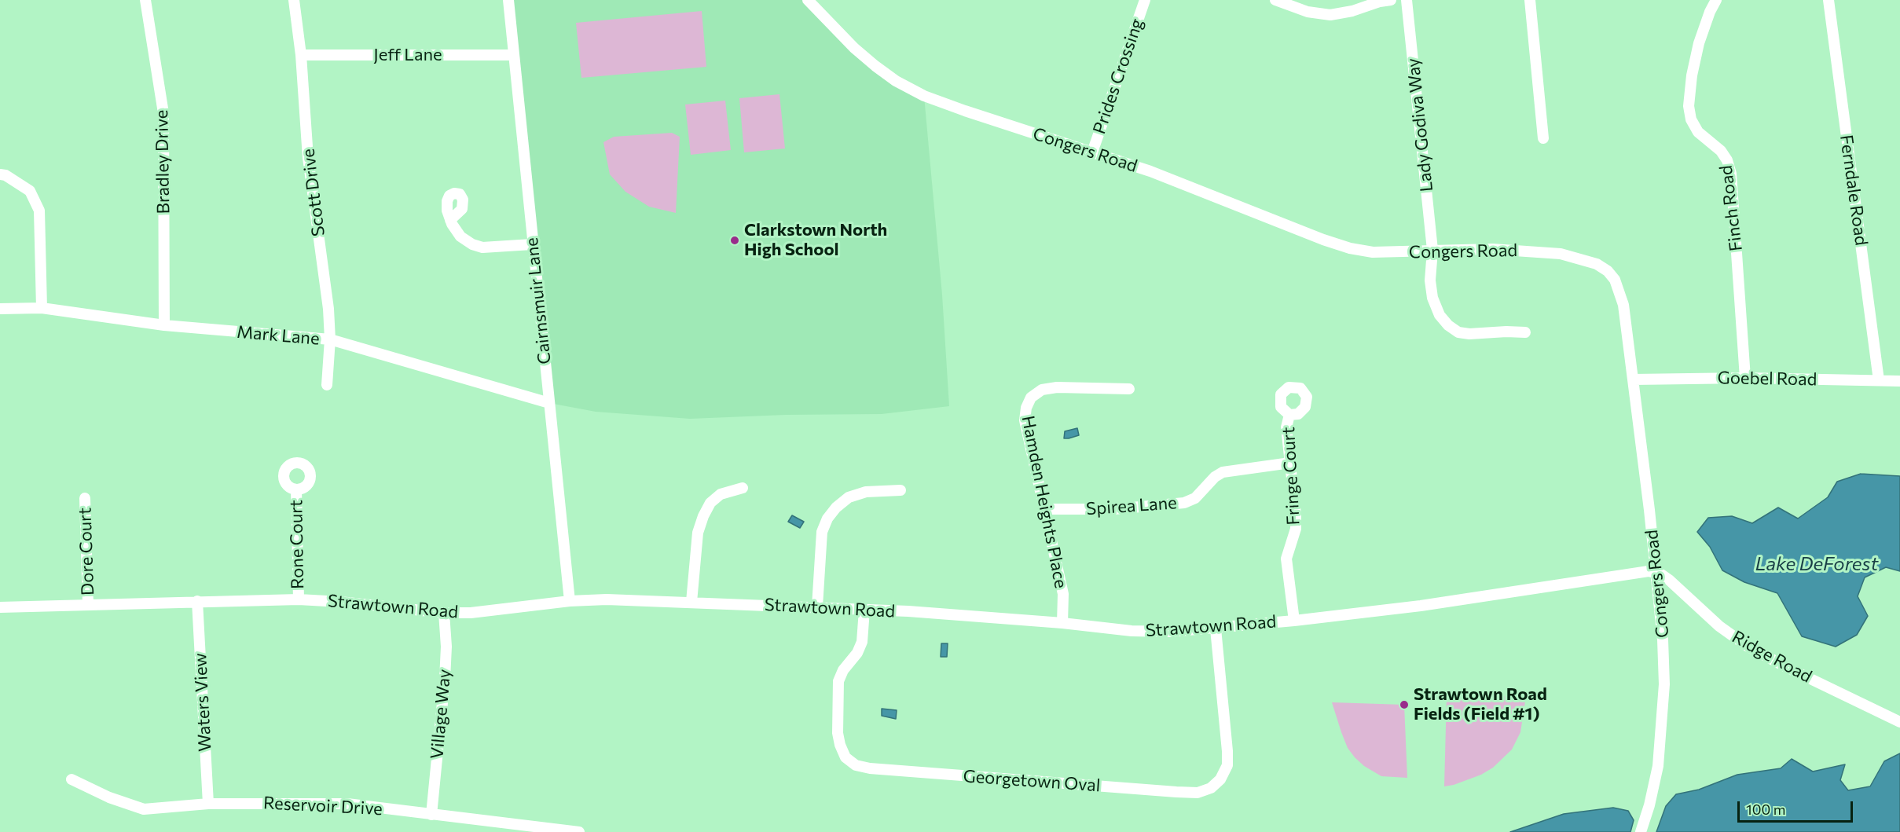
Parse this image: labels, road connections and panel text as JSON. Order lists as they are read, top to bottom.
{
  "streets": {
    "street": [
      "Jeff Lane",
      "Prides Crossing",
      "Lady Godiva Way",
      "Congers Road",
      "Bradley Drive",
      "Ferndale Road",
      "Scott Drive",
      "Finch Road",
      "Cairnsmuir Lane",
      "Mark Lane",
      "Goebel Road",
      "Fringe Court",
      "Hamden Heights Place",
      "Spirea Lane",
      "Rone Court",
      "Dore Court",
      "Strawtown Road",
      "Ridge Road",
      "Waters View",
      "Village Way",
      "Georgetown Oval",
      "Reservoir Drive"
    ]
  },
  "crossings": [
    ["Jeff Lane", "Scott Drive"],
    ["Jeff Lane", "Cairnsmuir Lane"],
    ["Prides Crossing", "Congers Road"],
    ["Lady Godiva Way", "Congers Road"],
    ["Congers Road", "Goebel Road"],
    ["Congers Road", "Strawtown Road"],
    ["Congers Road", "Ridge Road"],
    ["Bradley Drive", "Mark Lane"],
    ["Ferndale Road", "Goebel Road"],
    ["Scott Drive", "Mark Lane"],
    ["Finch Road", "Goebel Road"],
    ["Cairnsmuir Lane", "Mark Lane"],
    ["Cairnsmuir Lane", "Strawtown Road"],
    ["Fringe Court", "Spirea Lane"],
    ["Fringe Court", "Strawtown Road"],
    ["Hamden Heights Place", "Spirea Lane"],
    ["Hamden Heights Place", "Strawtown Road"],
    ["Rone Court", "Strawtown Road"],
    ["Dore Court", "Strawtown Road"],
    ["Strawtown Road", "Ridge Road"],
    ["Strawtown Road", "Waters View"],
    ["Strawtown Road", "Village Way"],
    ["Strawtown Road", "Georgetown Oval"],
    ["Waters View", "Reservoir Drive"],
    ["Village Way", "Reservoir Drive"]
  ],
  "water": ["Lake DeForest"],
  "places": ["Clarkstown North High School", "Strawtown Road Fields (Field #1)"],
  "scale_bar": "100 m"
}
